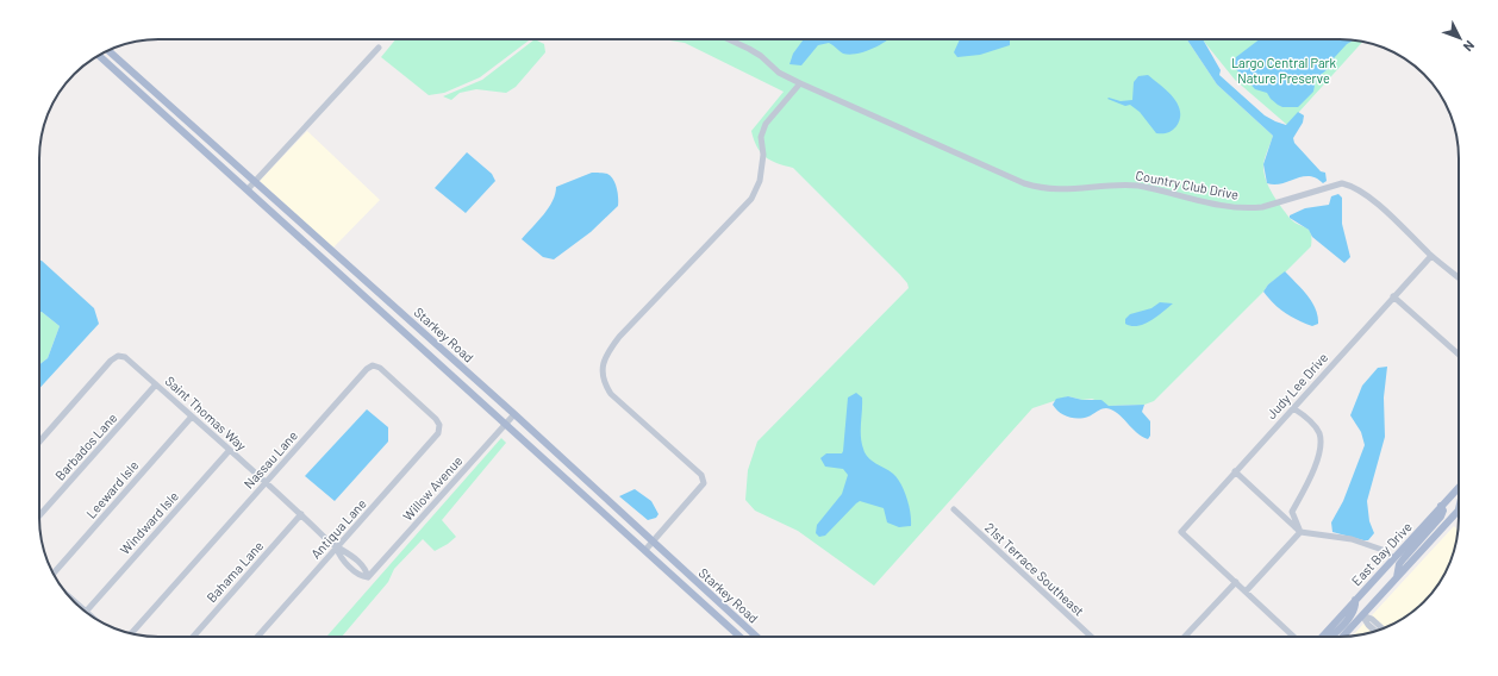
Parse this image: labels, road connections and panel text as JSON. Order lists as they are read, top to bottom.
{
  "streets": {
    "main road": ["Starkey Road", "East Bay Drive"],
    "street": [
      "Country Club Drive",
      "Judy Lee Drive",
      "Saint Thomas Way",
      "Barbados Lane",
      "Nassau Lane",
      "Willow Avenue",
      "Leeward Isle",
      "Windward Isle",
      "Antiqua Lane",
      "21st Terrace Southeast",
      "Bahama Lane"
    ]
  },
  "crossings": [
    ["Country Club Drive", "Judy Lee Drive"],
    ["Starkey Road", "Willow Avenue"],
    ["Saint Thomas Way", "Barbados Lane"],
    ["Saint Thomas Way", "Nassau Lane"],
    ["Saint Thomas Way", "Willow Avenue"],
    ["Saint Thomas Way", "Leeward Isle"],
    ["Saint Thomas Way", "Windward Isle"],
    ["Saint Thomas Way", "Antiqua Lane"],
    ["Saint Thomas Way", "Bahama Lane"],
    ["Nassau Lane", "Antiqua Lane"]
  ],
  "parks": ["Largo Central Park Nature Preserve"],
  "north": "bottom right"
}
